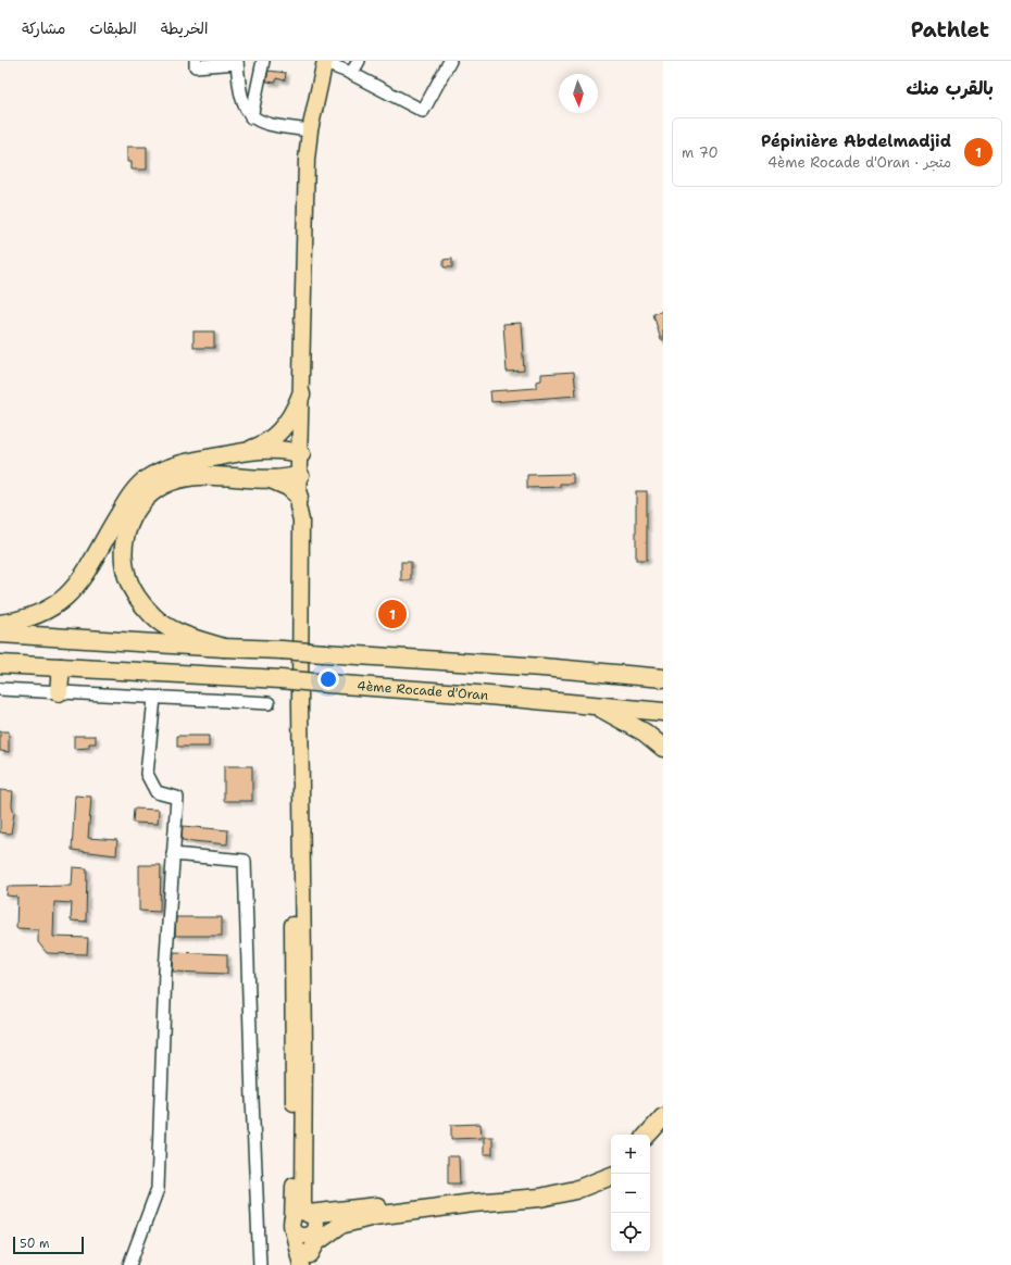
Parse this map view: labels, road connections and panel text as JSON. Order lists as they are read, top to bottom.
{
  "streets": {
    "highway": ["4ème Rocade d'Oran"]
  },
  "scale_bar": "50 m",
  "north": "bottom",
  "page": {
    "header": "Pathlet",
    "nav": ["الخريطة", "الطبقات", "مشاركة"],
    "heading": "بالقرب منك",
    "list": [
      {
        "mark": "1",
        "name": "Pépinière Abdelmadjid",
        "note": "متجر · 4ème Rocade d'Oran",
        "value": "70 m"
      }
    ],
    "pins": "1",
    "map_buttons": ["+", "−"],
    "scale": "50 m"
  }
}
